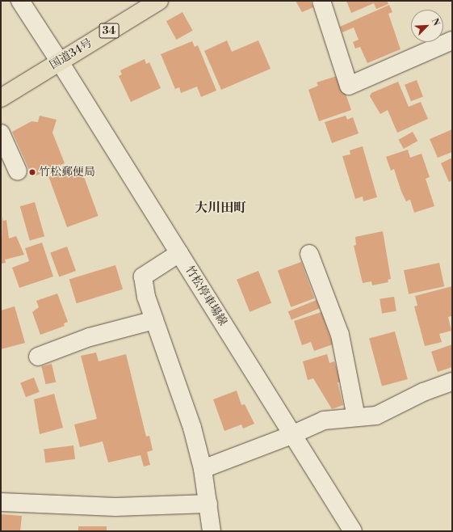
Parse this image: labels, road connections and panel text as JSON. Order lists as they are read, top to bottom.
{
  "streets": {
    "highway": ["34", "国道34号"],
    "street": ["竹松停車場線"]
  },
  "crossings": [
    ["国道34号", "竹松停車場線"]
  ],
  "districts": ["大川田町"],
  "places": ["竹松郵便局"],
  "north": "top right"
}
